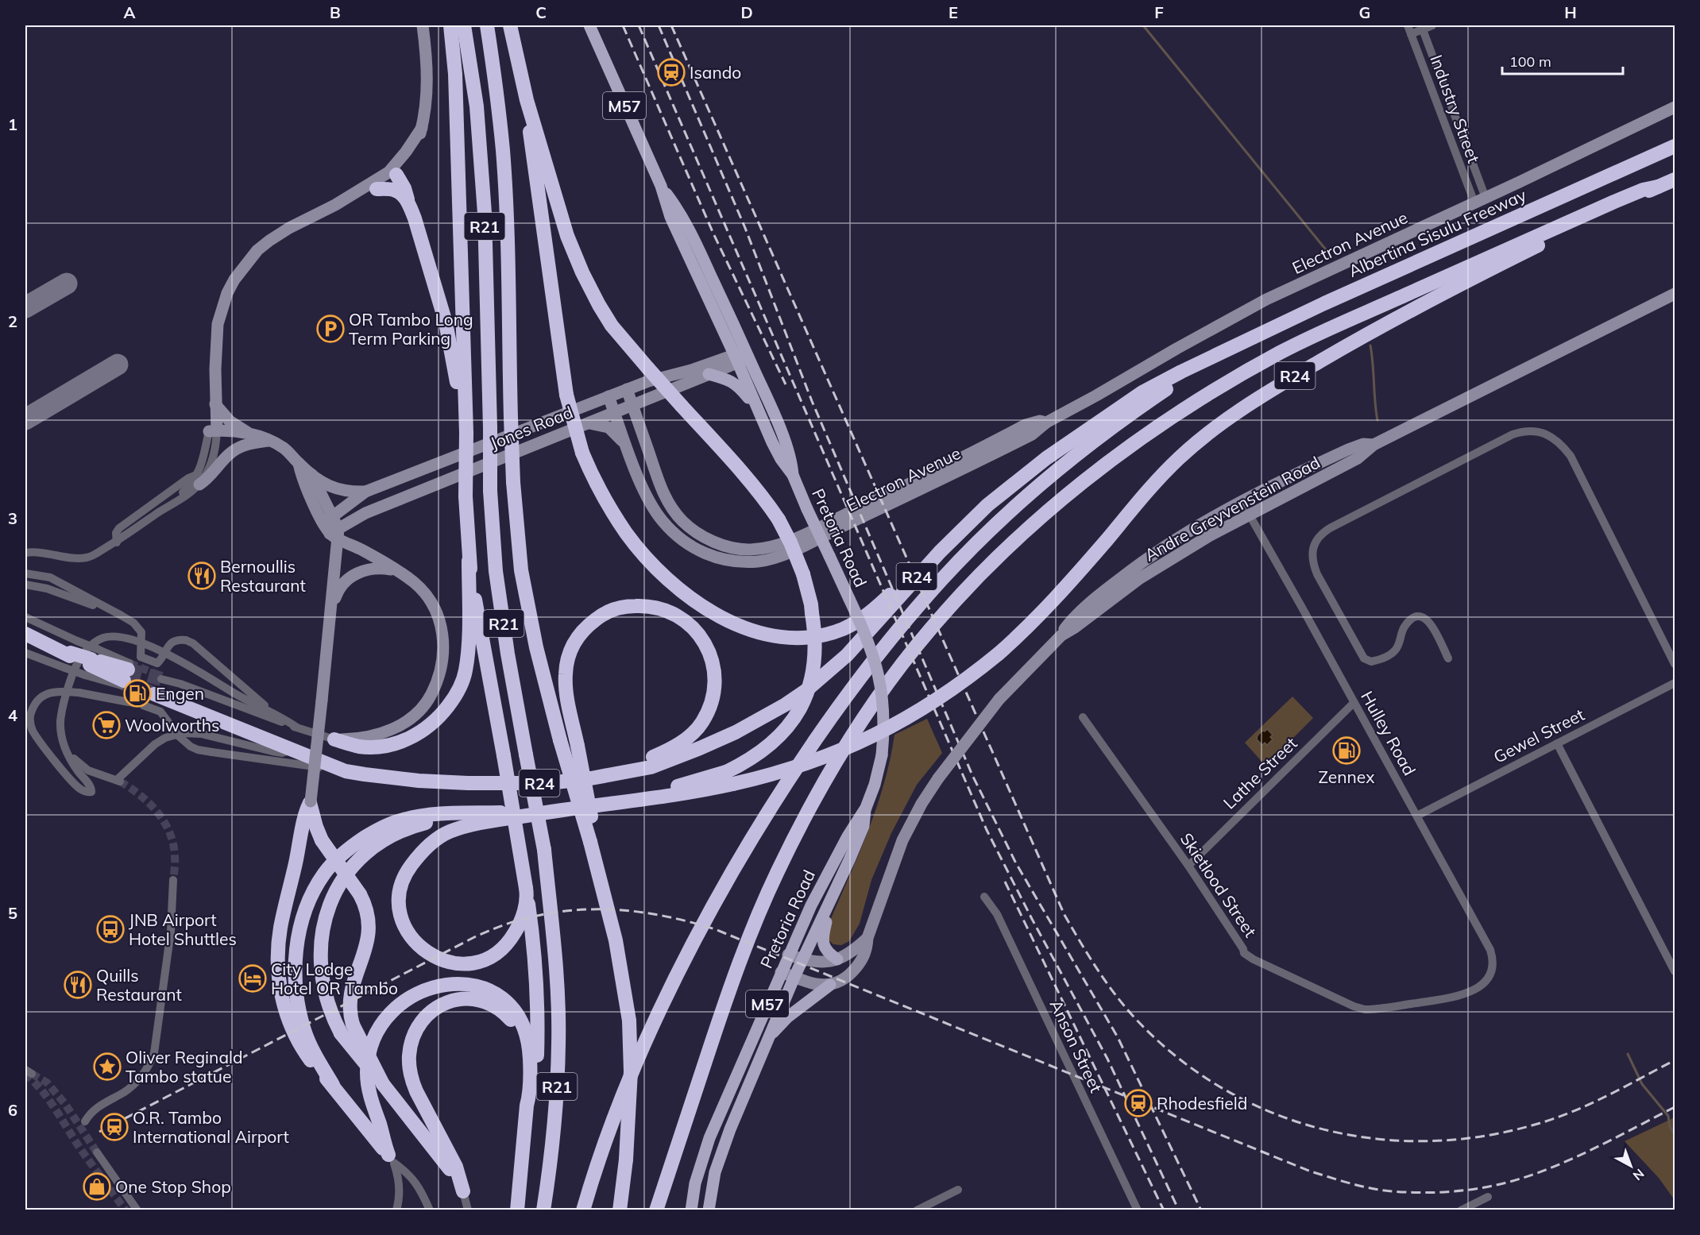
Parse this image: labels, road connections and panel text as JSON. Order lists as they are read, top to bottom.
{
  "streets": {
    "highway": ["R21", "Albertina Sisulu Freeway", "R24"],
    "main road": [
      "M57",
      "Electron Avenue",
      "Jones Road",
      "Andre Greyvenstein Road",
      "Pretoria Road"
    ],
    "street": [
      "Industry Street",
      "Hulley Road",
      "Gewel Street",
      "Lathe Street",
      "Skietlood Street",
      "Anson Street"
    ]
  },
  "crossings": [
    ["Industry Street", "Electron Avenue"],
    ["Albertina Sisulu Freeway", "R24"],
    ["Electron Avenue", "Jones Road"],
    ["Jones Road", "Pretoria Road"],
    ["Andre Greyvenstein Road", "Hulley Road"],
    ["Hulley Road", "Gewel Street"],
    ["Hulley Road", "Lathe Street"],
    ["Hulley Road", "Skietlood Street"],
    ["Lathe Street", "Skietlood Street"]
  ],
  "places": {
    "station": ["Isando", "Rhodesfield", "O.R. Tambo International Airport"],
    "parking": ["OR Tambo Long Term Parking"],
    "restaurant": ["Bernoullis Restaurant", "Quills Restaurant"],
    "fuel station": ["Engen", "Zennex"],
    "supermarket": ["Woolworths"],
    "bus stop": ["JNB Airport Hotel Shuttles"],
    "hotel": ["City Lodge Hotel OR Tambo"],
    "place": ["Oliver Reginald Tambo statue"],
    "shop": ["One Stop Shop"]
  },
  "scale_bar": "100 m",
  "north": "bottom right",
  "grid": {
    "columns": [
      "A",
      "B",
      "C",
      "D",
      "E",
      "F",
      "G",
      "H"
    ],
    "rows": [
      "1",
      "2",
      "3",
      "4",
      "5",
      "6"
    ]
  }
}
